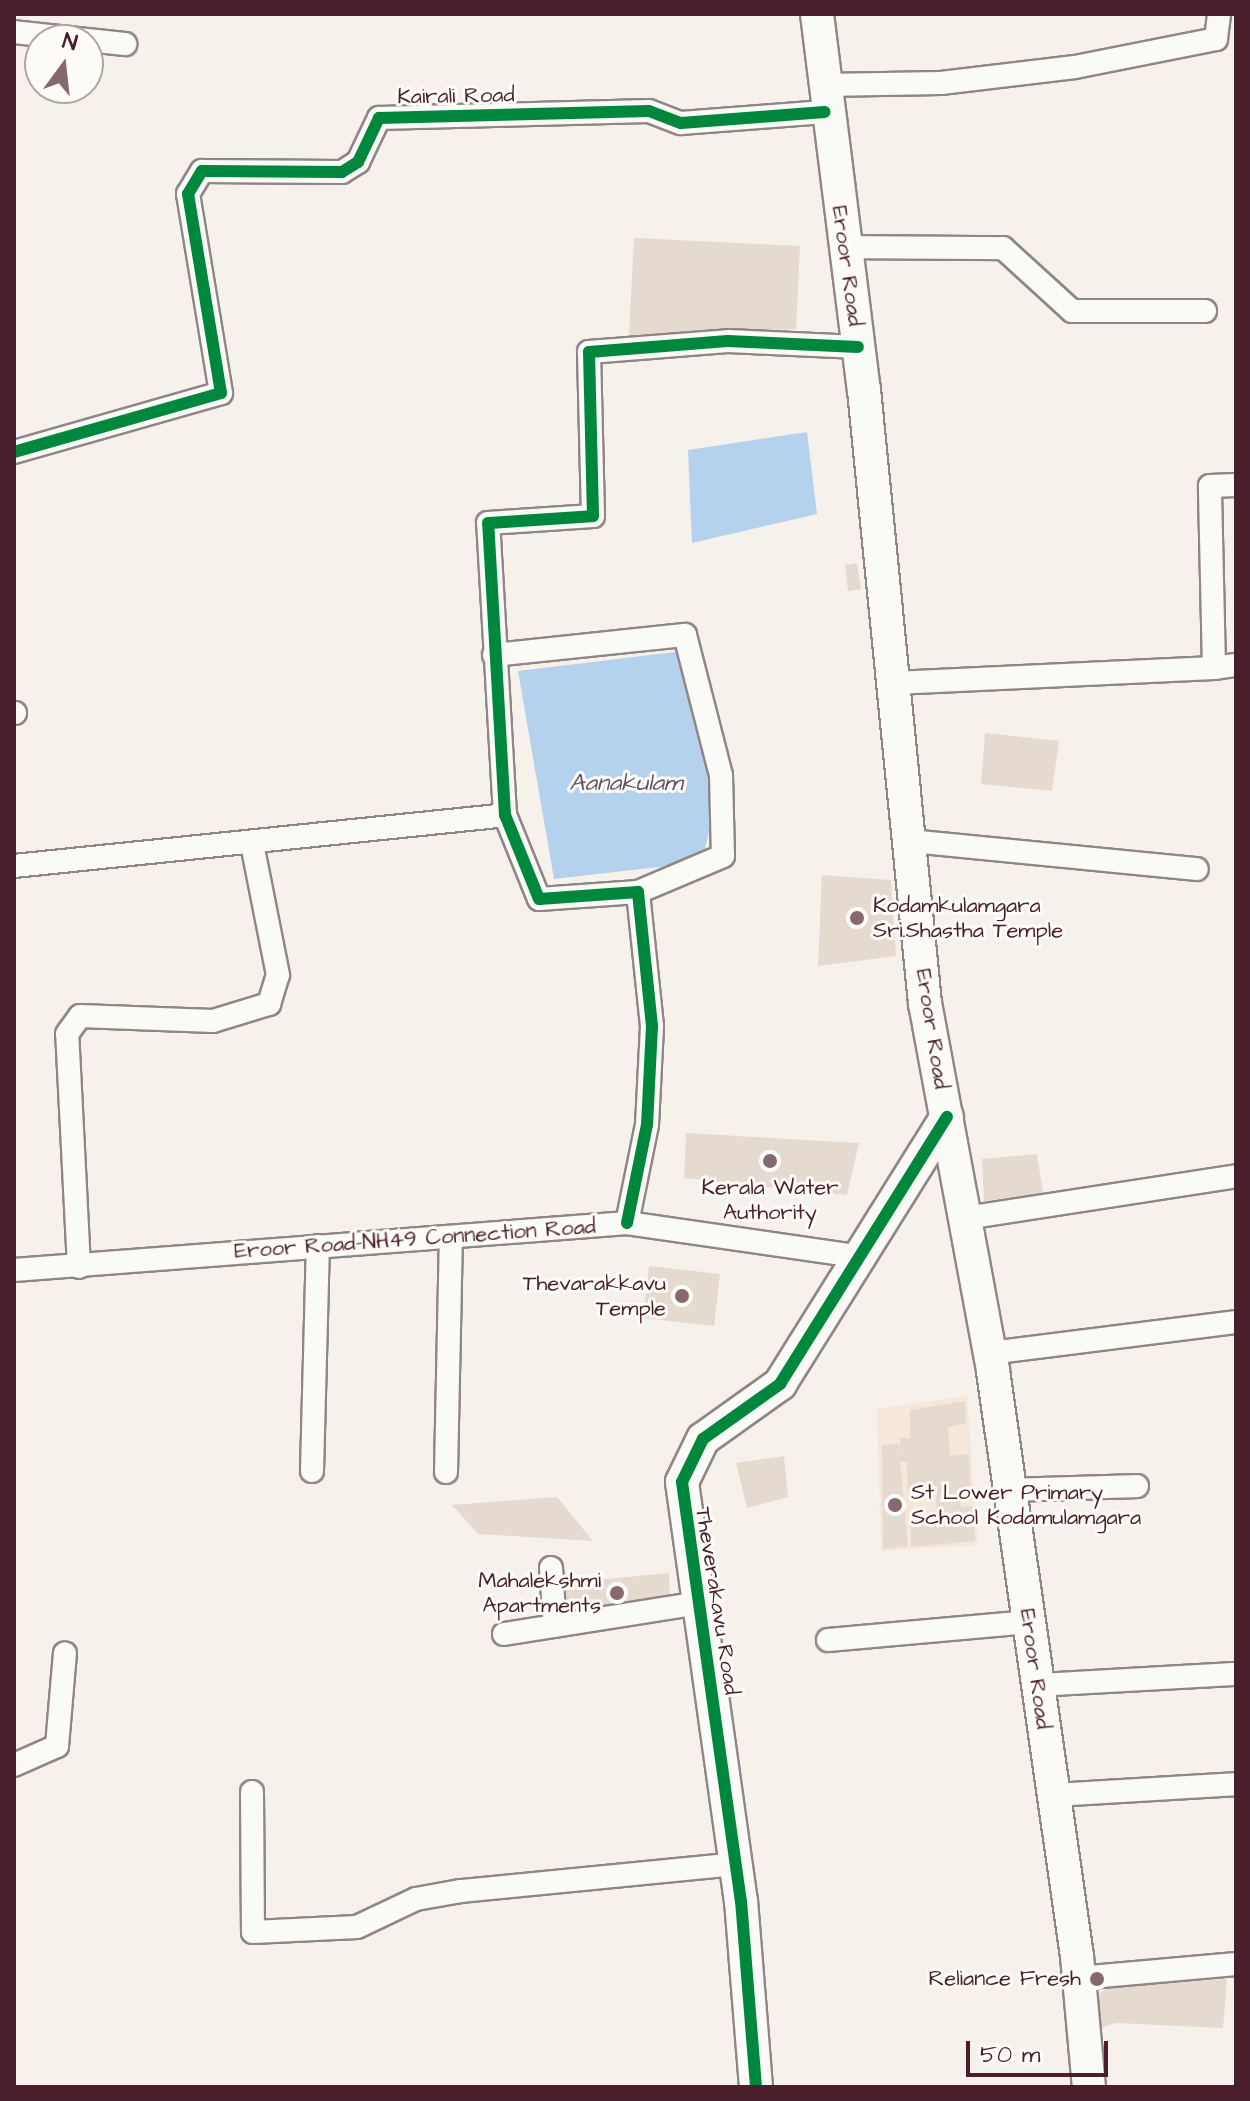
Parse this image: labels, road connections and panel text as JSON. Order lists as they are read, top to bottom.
{
  "streets": {
    "main road": ["Eroor Road", "Theverakavu Road"],
    "street": ["Kairali Road", "Eroor Road-NH49 Connection Road"]
  },
  "crossings": [
    ["Kairali Road", "Eroor Road"],
    ["Eroor Road", "Theverakavu Road"],
    ["Eroor Road-NH49 Connection Road", "Theverakavu Road"]
  ],
  "water": ["Aanakulam"],
  "places": [
    "Kodamkulamgara Sri.Shastha Temple",
    "Kerala Water Authority",
    "Thevarakkavu Temple",
    "St Lower Primary School Kodamulamgara",
    "Mahalekshmi Apartments",
    "Reliance Fresh"
  ],
  "scale_bar": "50 m",
  "north": "top"
}
